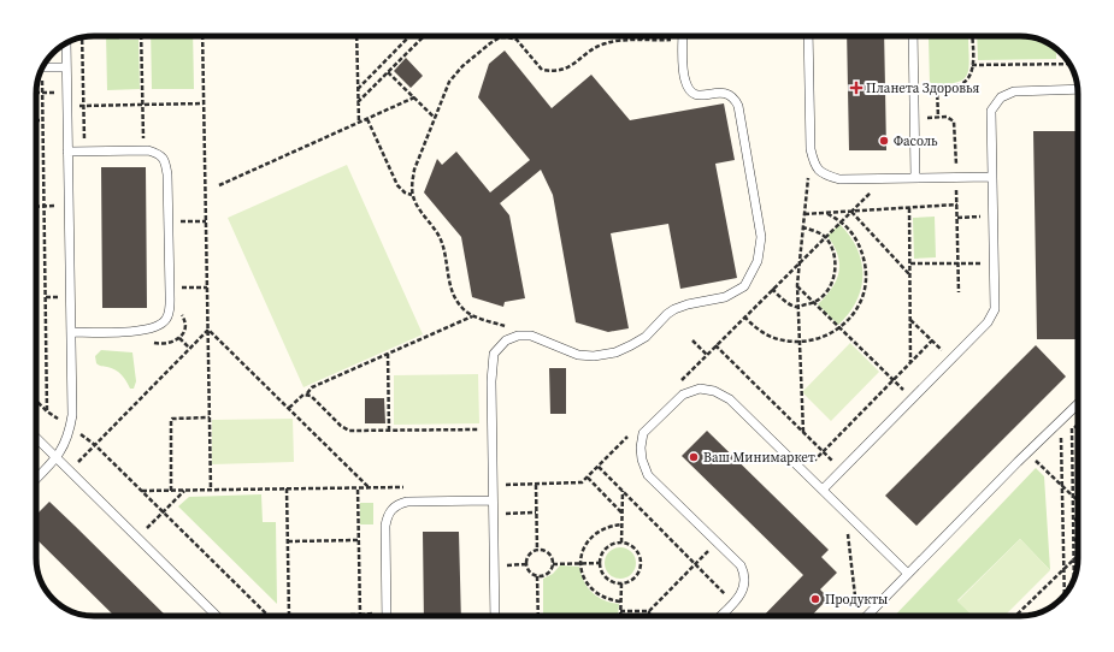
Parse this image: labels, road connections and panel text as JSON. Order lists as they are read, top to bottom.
{
  "places": {
    "health": ["Планета Здоровья"],
    "other": ["Фасоль", "Ваш Минимаркет", "Продукты"]
  }
}
